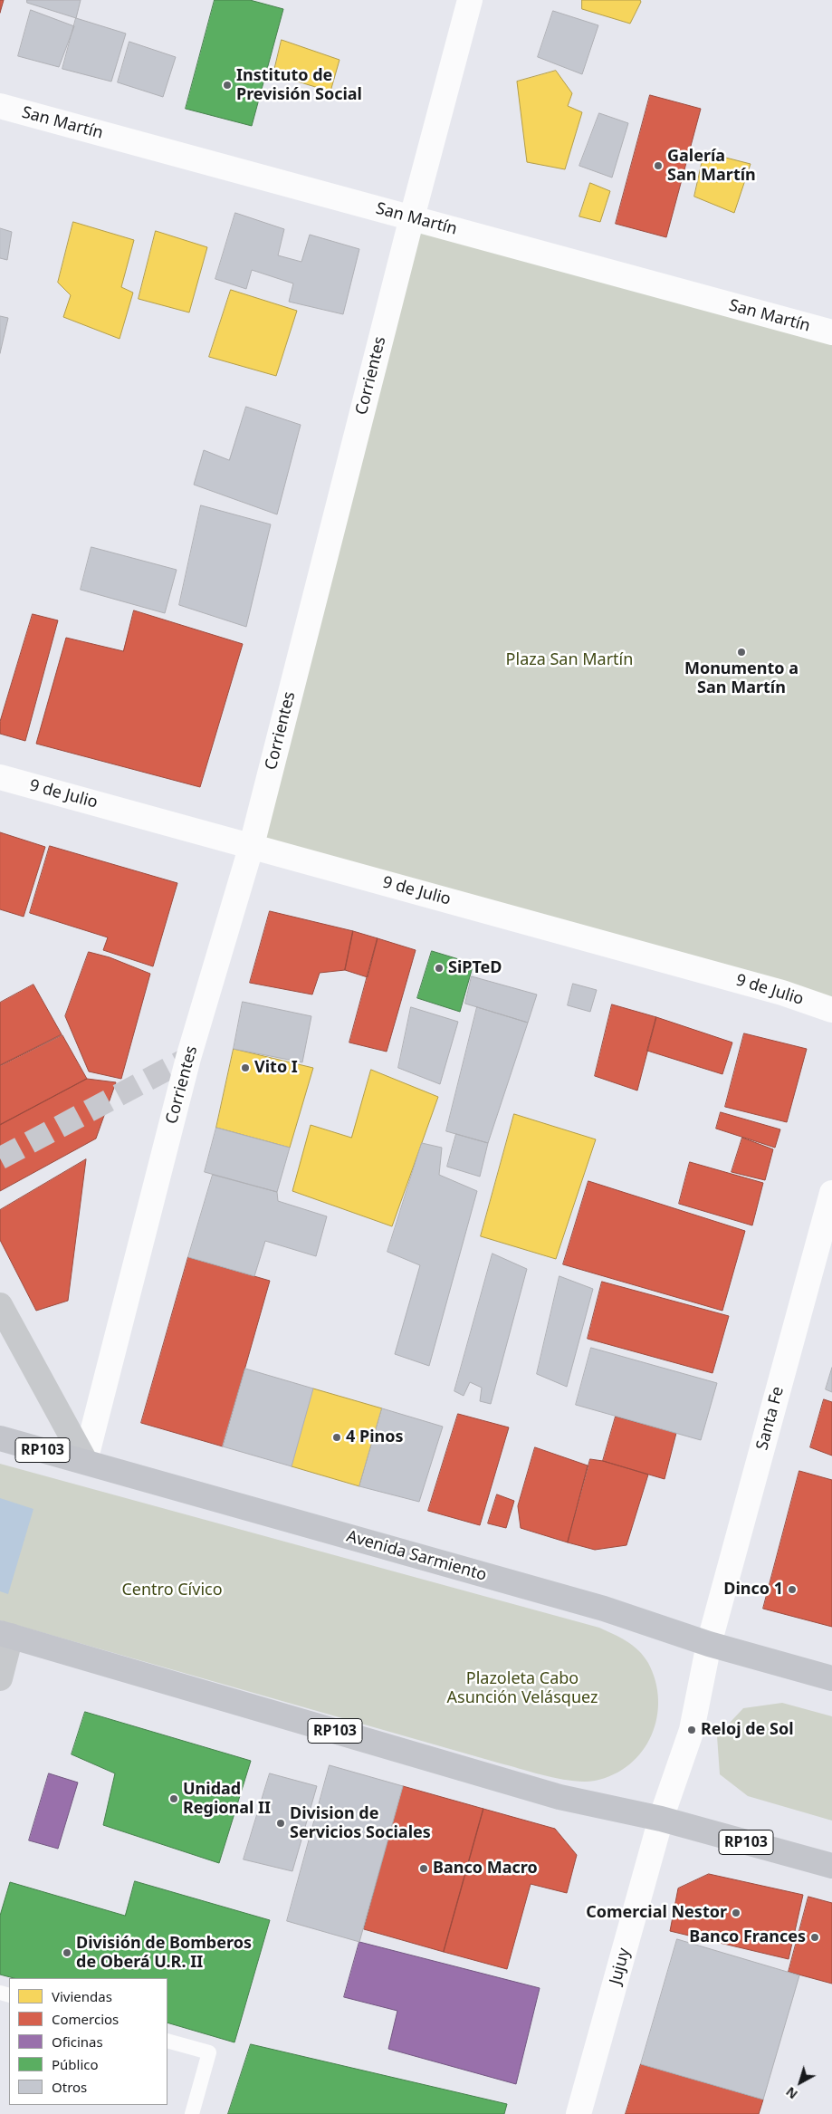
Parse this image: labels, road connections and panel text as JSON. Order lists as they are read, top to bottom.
{
  "streets": {
    "main road": ["RP103", "Avenida Sarmiento"],
    "street": [
      "San Martín",
      "Corrientes",
      "9 de Julio",
      "Santa Fe",
      "Jujuy"
    ]
  },
  "crossings": [
    ["San Martín", "Corrientes"],
    ["Corrientes", "9 de Julio"],
    ["Corrientes", "Avenida Sarmiento"],
    ["Santa Fe", "RP103"],
    ["Santa Fe", "Avenida Sarmiento"],
    ["Santa Fe", "Jujuy"],
    ["RP103", "Jujuy"]
  ],
  "parks": ["Plaza San Martín", "Centro Cívico", "Plazoleta Cabo Asunción Velásquez"],
  "places": [
    "Instituto de Previsión Social",
    "Galería San Martín",
    "Monumento a San Martín",
    "SiPTeD",
    "Vito I",
    "4 Pinos",
    "Dinco 1",
    "Reloj de Sol",
    "Unidad Regional II",
    "Division de Servicios Sociales",
    "Banco Macro",
    "Comercial Nestor",
    "Banco Frances",
    "División de Bomberos de Oberá U.R. II"
  ],
  "legend": [
    "Viviendas",
    "Comercios",
    "Oficinas",
    "Público",
    "Otros"
  ],
  "north": "bottom left"
}
